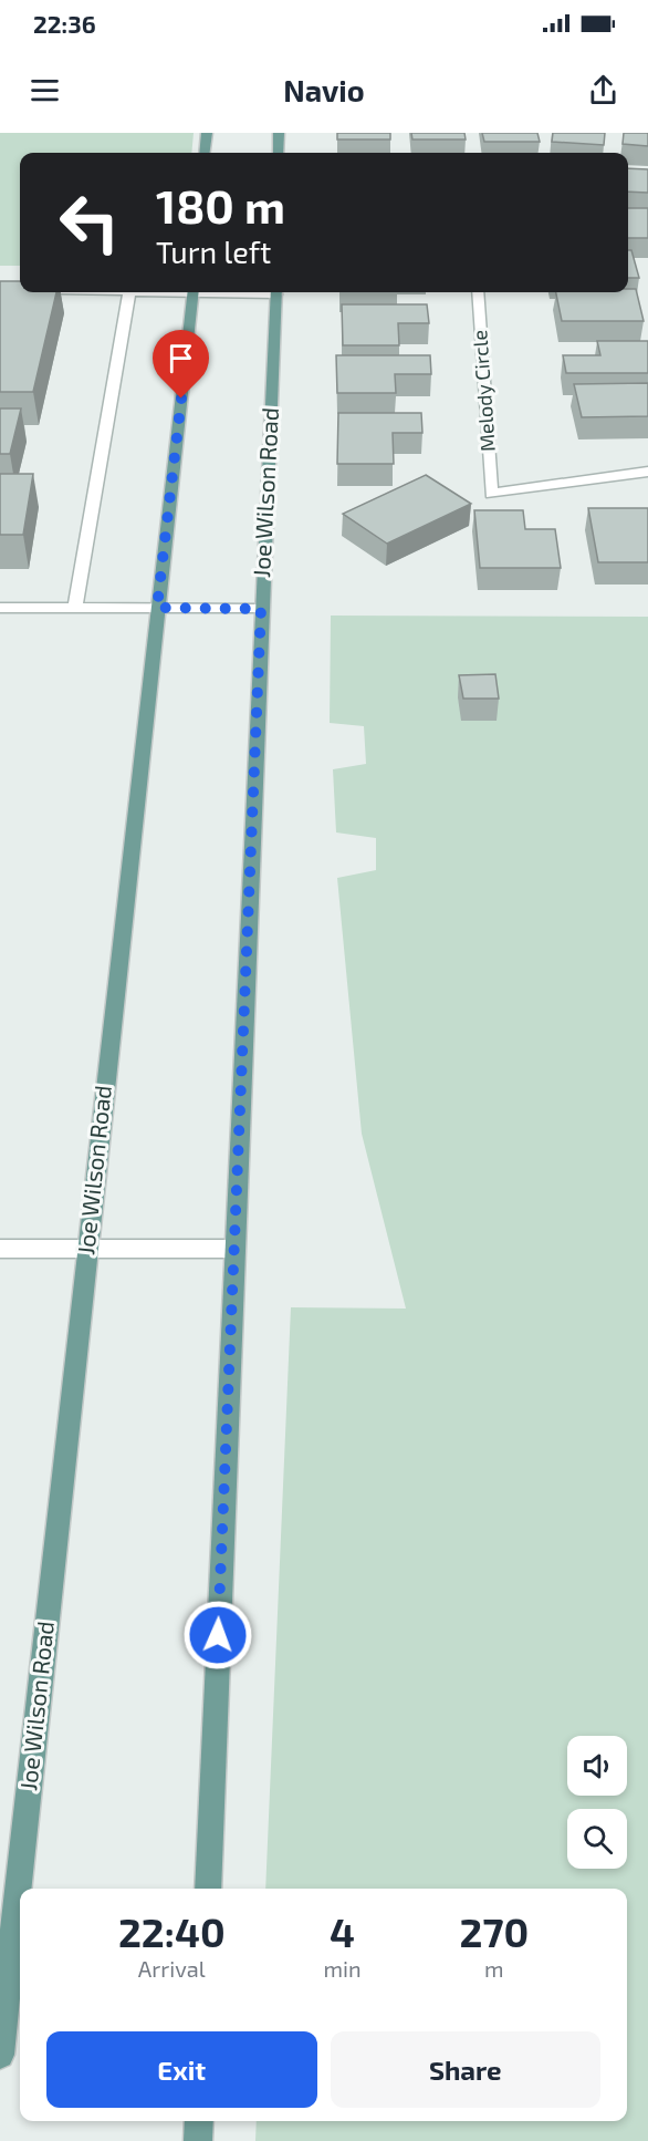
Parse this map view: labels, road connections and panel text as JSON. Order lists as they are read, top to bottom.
{
  "streets": {
    "main road": ["Joe Wilson Road"],
    "street": ["Melody Circle"]
  },
  "page": {
    "status": "22:36",
    "header": "Navio",
    "turn": ["180 m", "Turn left"],
    "eta": [
      "22:40",
      "Arrival",
      "4",
      "min",
      "270",
      "m"
    ],
    "buttons": ["Exit", "Share"]
  }
}
